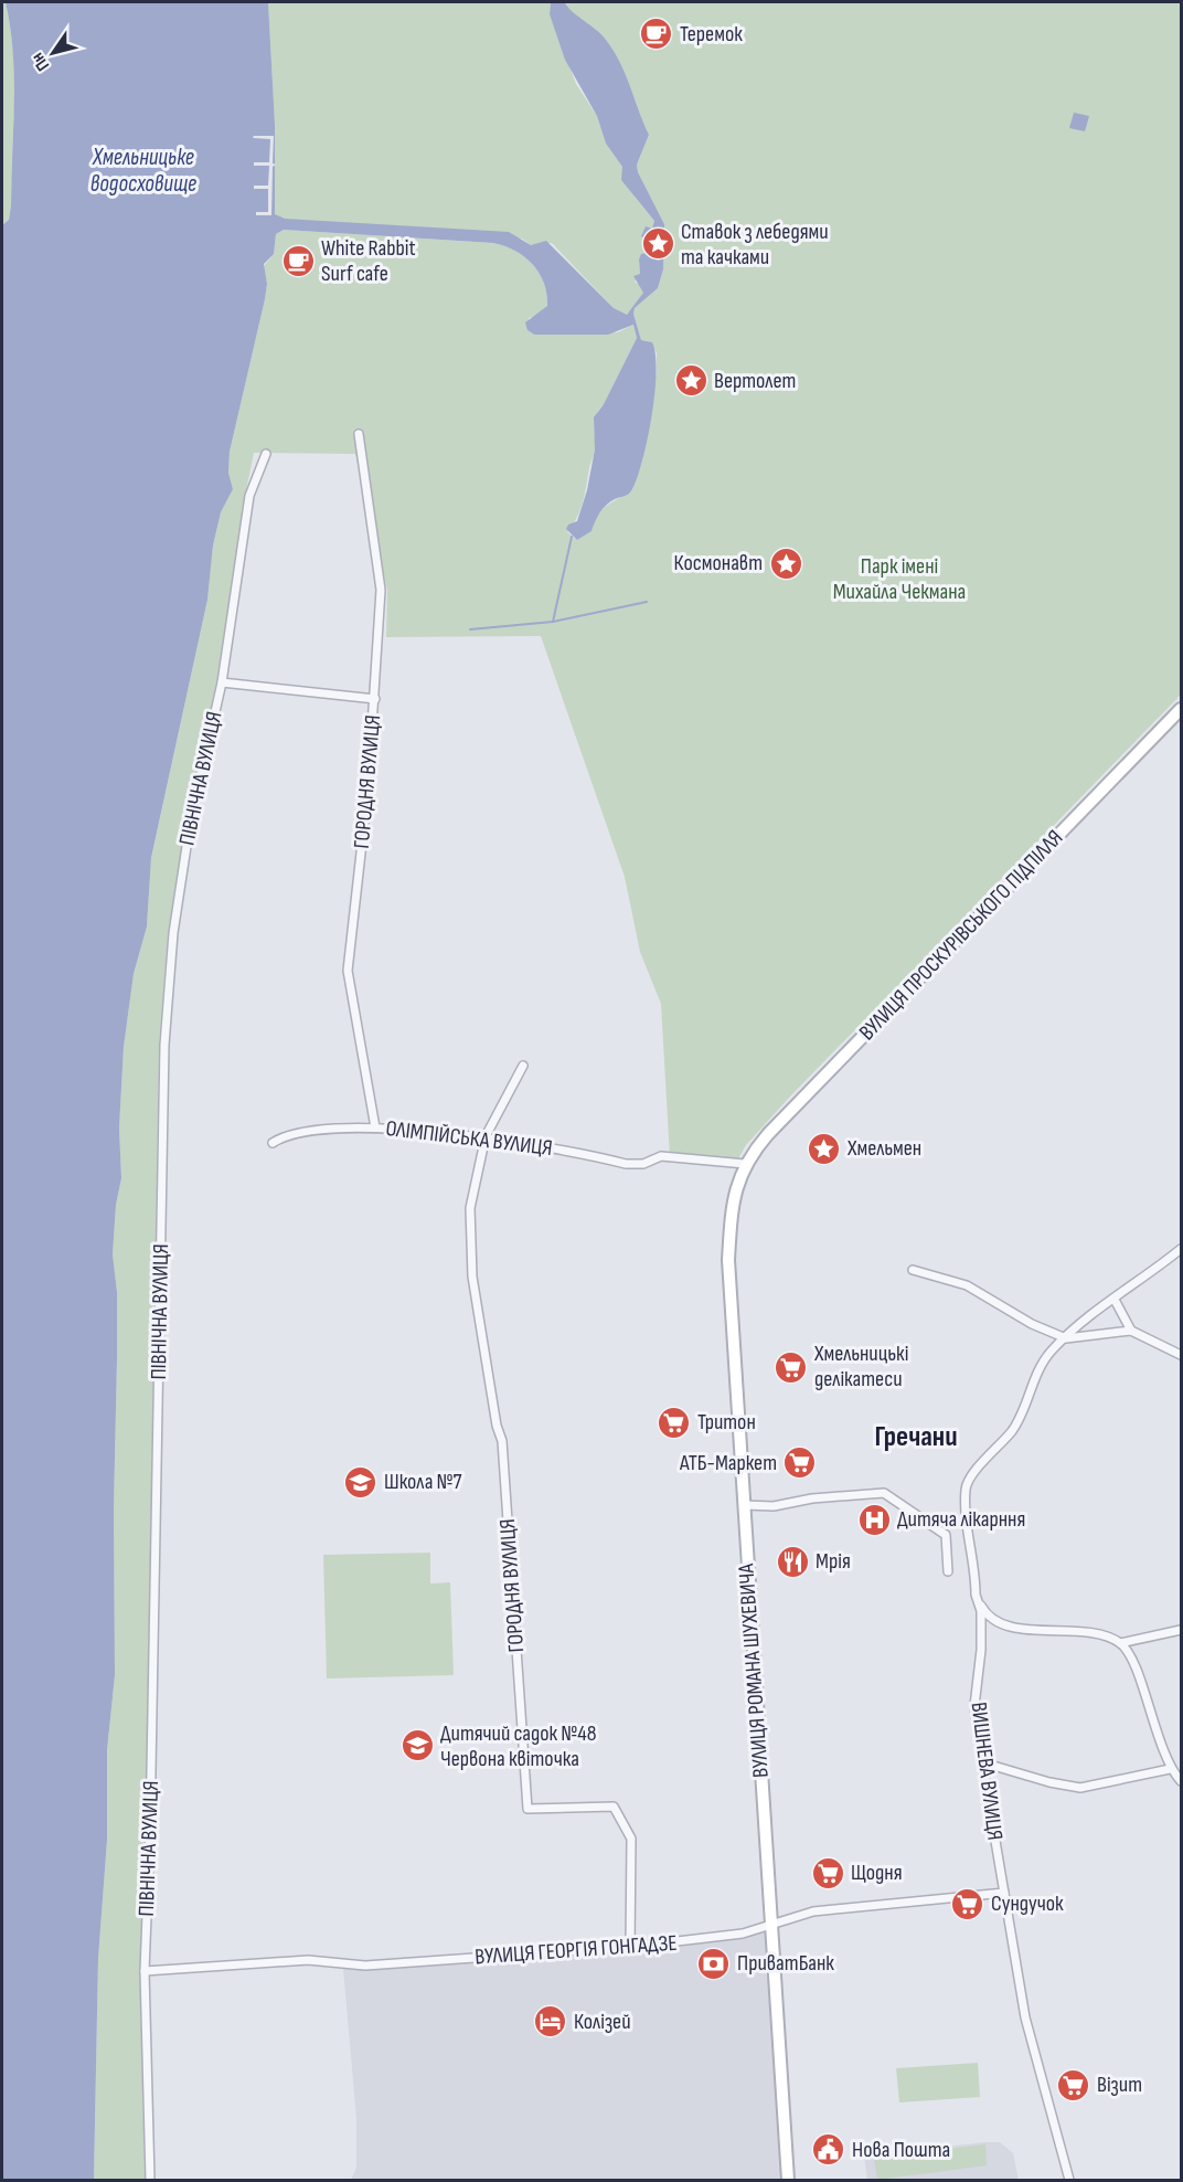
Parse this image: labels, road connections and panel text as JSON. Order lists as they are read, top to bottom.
{
  "streets": {
    "main road": ["ВУЛИЦЯ ПРОСКУРІВСЬКОГО ПІДПІЛЛЯ", "ВУЛИЦЯ РОМАНА ШУХЕВИЧА"],
    "street": [
      "ПІВНІЧНА ВУЛИЦЯ",
      "ГОРОДНЯ ВУЛИЦЯ",
      "ОЛІМПІЙСЬКА ВУЛИЦЯ",
      "ВИШНЕВА ВУЛИЦЯ",
      "ВУЛИЦЯ ГЕОРГІЯ ГОНГАДЗЕ"
    ]
  },
  "crossings": [
    ["ПІВНІЧНА ВУЛИЦЯ", "ВУЛИЦЯ ГЕОРГІЯ ГОНГАДЗЕ"],
    ["ГОРОДНЯ ВУЛИЦЯ", "ОЛІМПІЙСЬКА ВУЛИЦЯ"],
    ["ГОРОДНЯ ВУЛИЦЯ", "ВУЛИЦЯ ГЕОРГІЯ ГОНГАДЗЕ"],
    ["ВУЛИЦЯ ПРОСКУРІВСЬКОГО ПІДПІЛЛЯ", "ОЛІМПІЙСЬКА ВУЛИЦЯ"],
    ["ВУЛИЦЯ ПРОСКУРІВСЬКОГО ПІДПІЛЛЯ", "ВУЛИЦЯ РОМАНА ШУХЕВИЧА"],
    ["ОЛІМПІЙСЬКА ВУЛИЦЯ", "ВУЛИЦЯ РОМАНА ШУХЕВИЧА"],
    ["ВУЛИЦЯ РОМАНА ШУХЕВИЧА", "ВУЛИЦЯ ГЕОРГІЯ ГОНГАДЗЕ"],
    ["ВИШНЕВА ВУЛИЦЯ", "ВУЛИЦЯ ГЕОРГІЯ ГОНГАДЗЕ"]
  ],
  "districts": ["Гречани"],
  "water": ["Хмельницьке водосховище"],
  "parks": ["Парк імені Михайла Чекмана"],
  "places": {
    "cafe": ["Теремок", "White Rabbit Surf cafe"],
    "place": [
      "Ставок з лебедями та качками",
      "Вертолет",
      "Космонавт",
      "Хмельмен"
    ],
    "supermarket": [
      "Хмельницькі делікатеси",
      "Тритон",
      "АТБ-Маркет",
      "Щодня",
      "Сундучок",
      "Візит"
    ],
    "school or university": ["Школа №7", "Дитячий садок №48 Червона квіточка"],
    "hospital": ["Дитяча лікарння"],
    "restaurant": ["Мрія"],
    "bank": ["ПриватБанк"],
    "hotel": ["Колізей"],
    "public building": ["Нова Пошта"]
  },
  "north": "bottom left"
}
